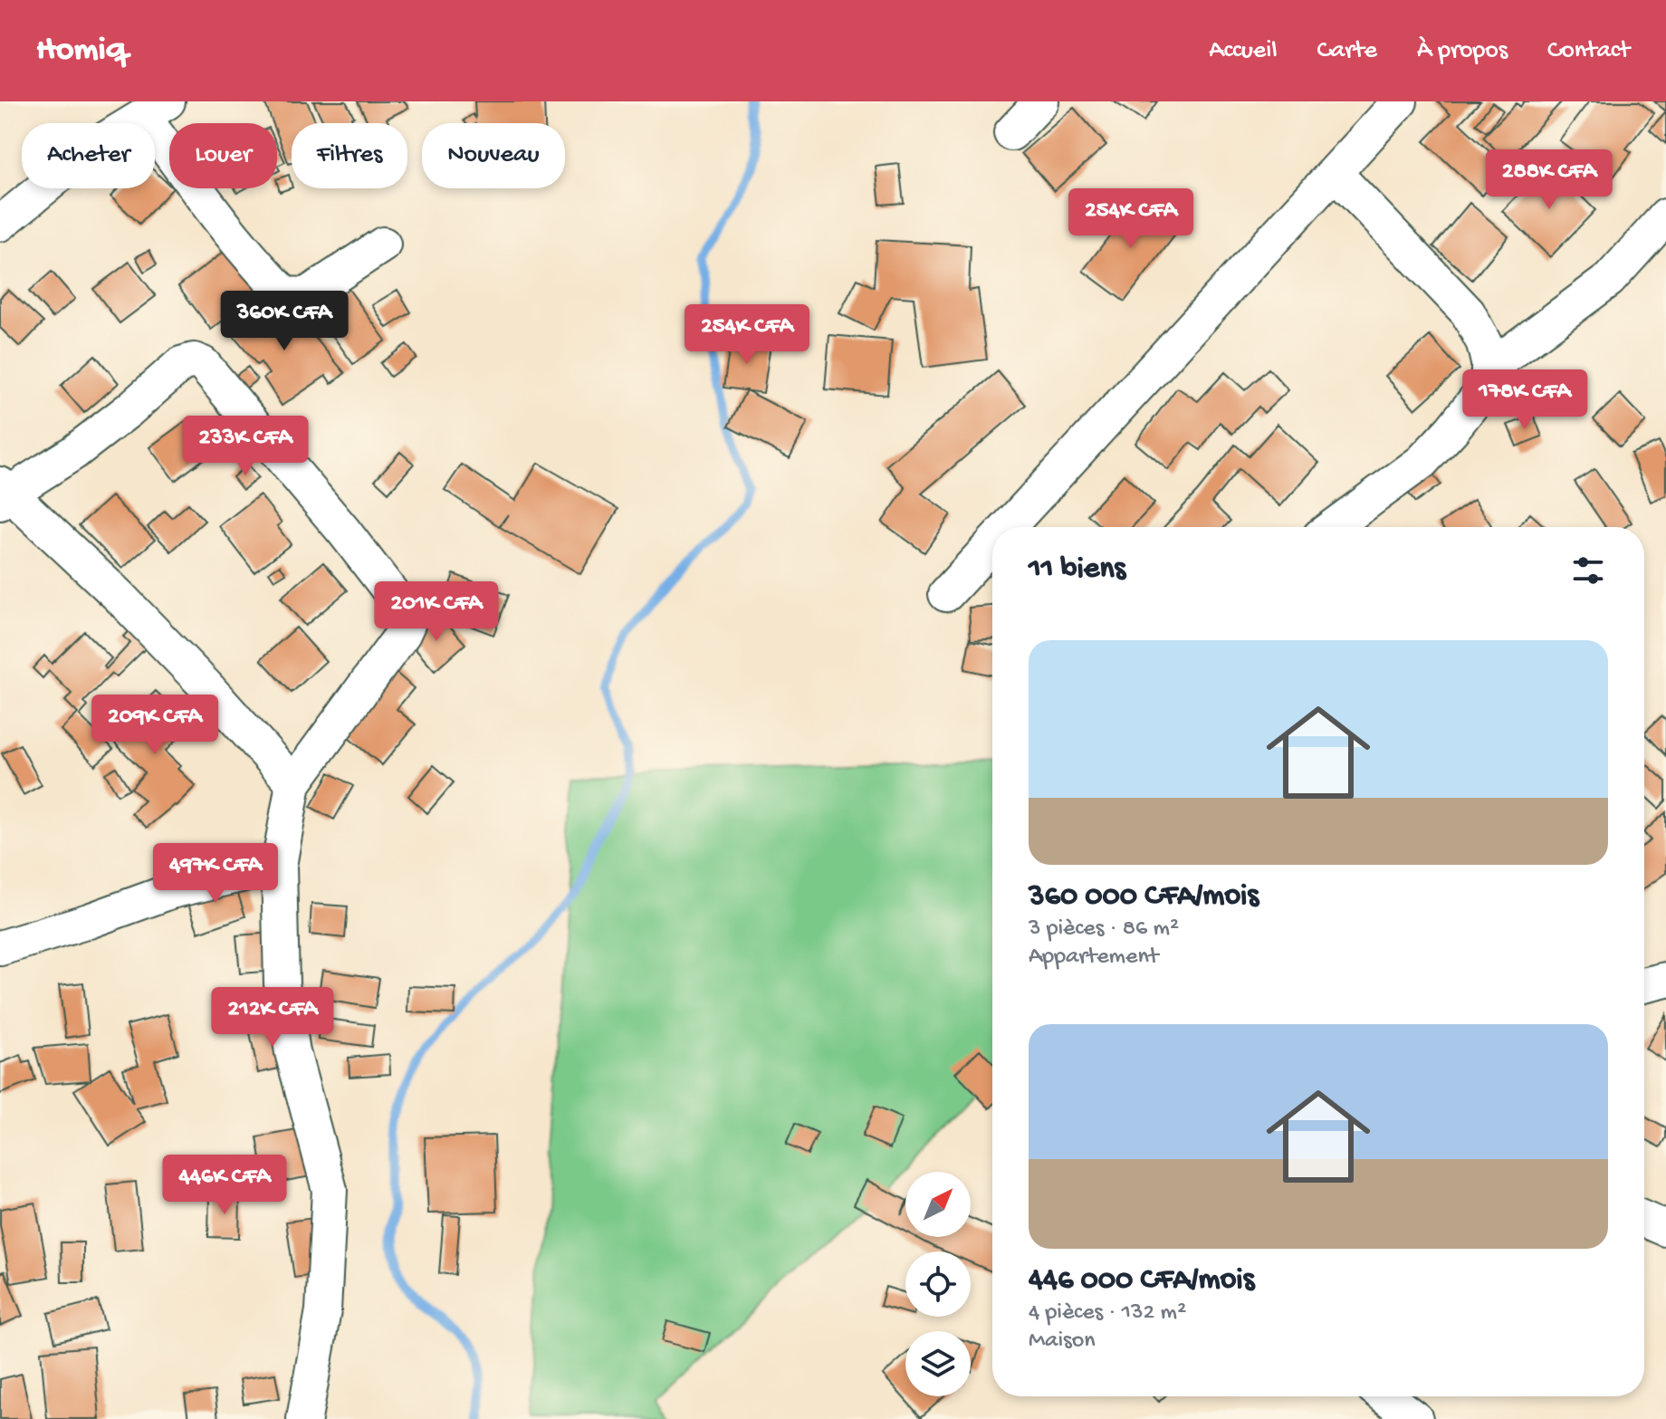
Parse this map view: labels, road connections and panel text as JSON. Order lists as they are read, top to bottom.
{
  "north": "top right",
  "page": {
    "header": "Homiq",
    "nav": [
      "Accueil",
      "Carte",
      "À propos",
      "Contact"
    ],
    "chip": [
      "Acheter",
      "Louer",
      "Filtres",
      "Nouveau"
    ],
    "price": [
      "288K CFA",
      "254K CFA",
      "360K CFA",
      "254K CFA",
      "178K CFA",
      "233K CFA",
      "201K CFA",
      "209K CFA",
      "497K CFA",
      "212K CFA",
      "446K CFA"
    ],
    "heading": "11 biens",
    "list": [
      {
        "name": "360 000 CFA/mois",
        "note": "3 pièces · 86 m² · Appartement"
      },
      {
        "name": "446 000 CFA/mois",
        "note": "4 pièces · 132 m² · Maison"
      }
    ]
  }
}
